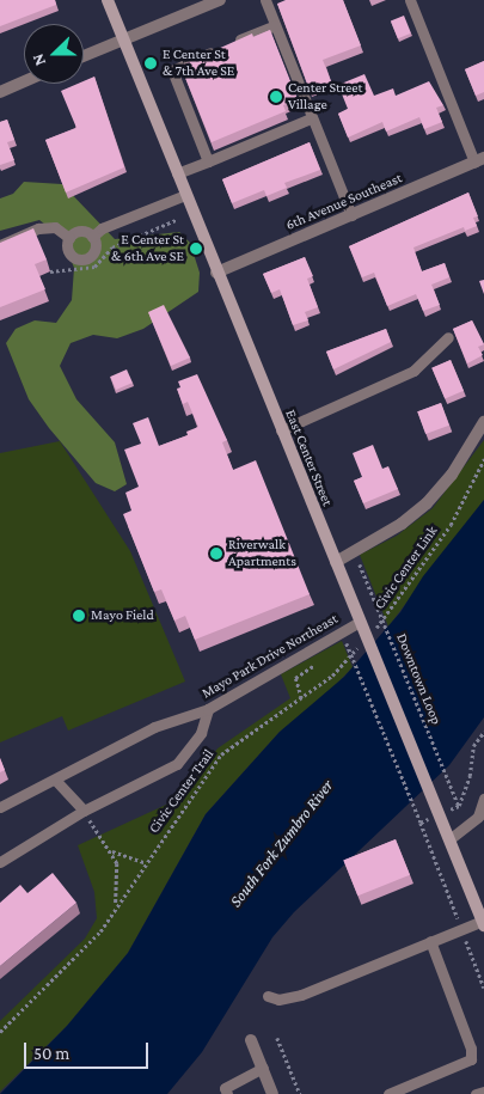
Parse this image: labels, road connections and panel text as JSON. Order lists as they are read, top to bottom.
{
  "streets": {
    "street": ["6th Avenue Southeast", "East Center Street"],
    "lane": ["Mayo Park Drive Northeast"],
    "path": ["Civic Center Link", "Downtown Loop", "Civic Center Trail"]
  },
  "crossings": [
    ["6th Avenue Southeast", "East Center Street"],
    ["East Center Street", "Mayo Park Drive Northeast"]
  ],
  "water": ["South Fork Zumbro River"],
  "places": [
    "E Center St & 7th Ave SE",
    "Center Street Village",
    "E Center St & 6th Ave SE",
    "Riverwalk Apartments",
    "Mayo Field"
  ],
  "scale_bar": "50 m",
  "north": "left"
}
